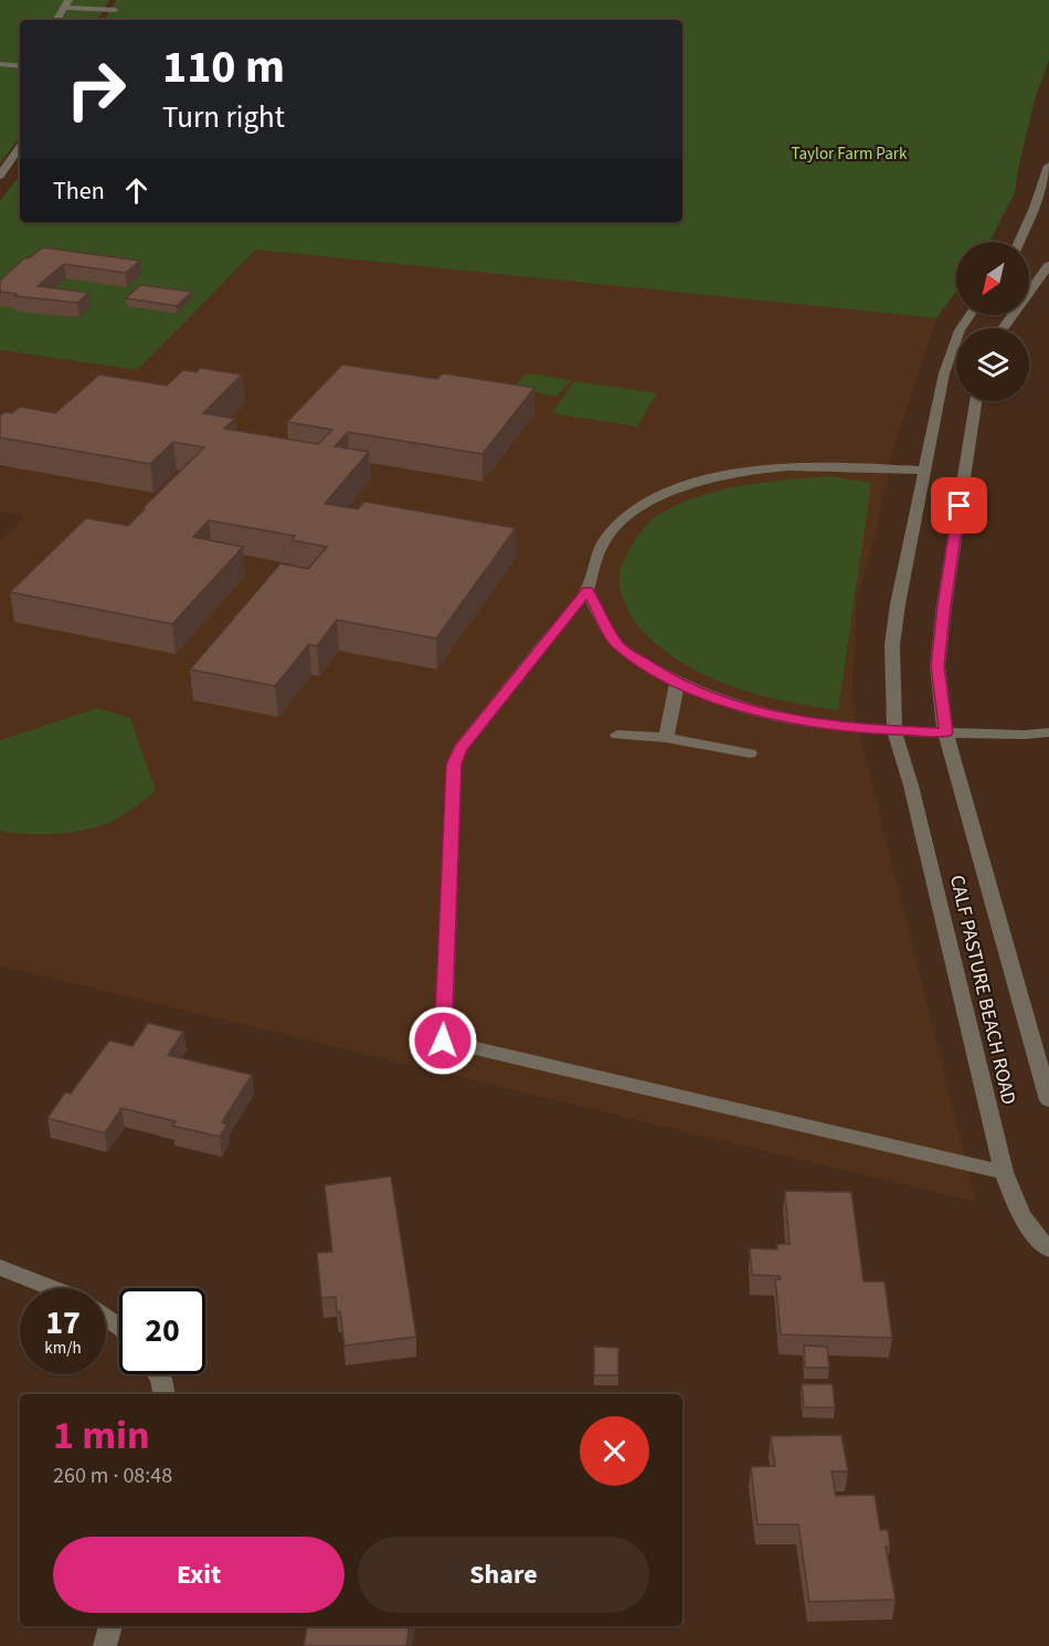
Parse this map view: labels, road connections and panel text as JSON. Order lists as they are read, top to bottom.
{
  "streets": {
    "street": ["CALF PASTURE BEACH ROAD"]
  },
  "parks": ["Taylor Farm Park"],
  "north": "bottom left",
  "page": {
    "turn": ["110 m", "Turn right"],
    "then": "Then",
    "speed": "17 km/h",
    "limit": "20",
    "heading": ["1 min", "260 m · 08:48"],
    "buttons": ["Exit", "Share"]
  }
}
